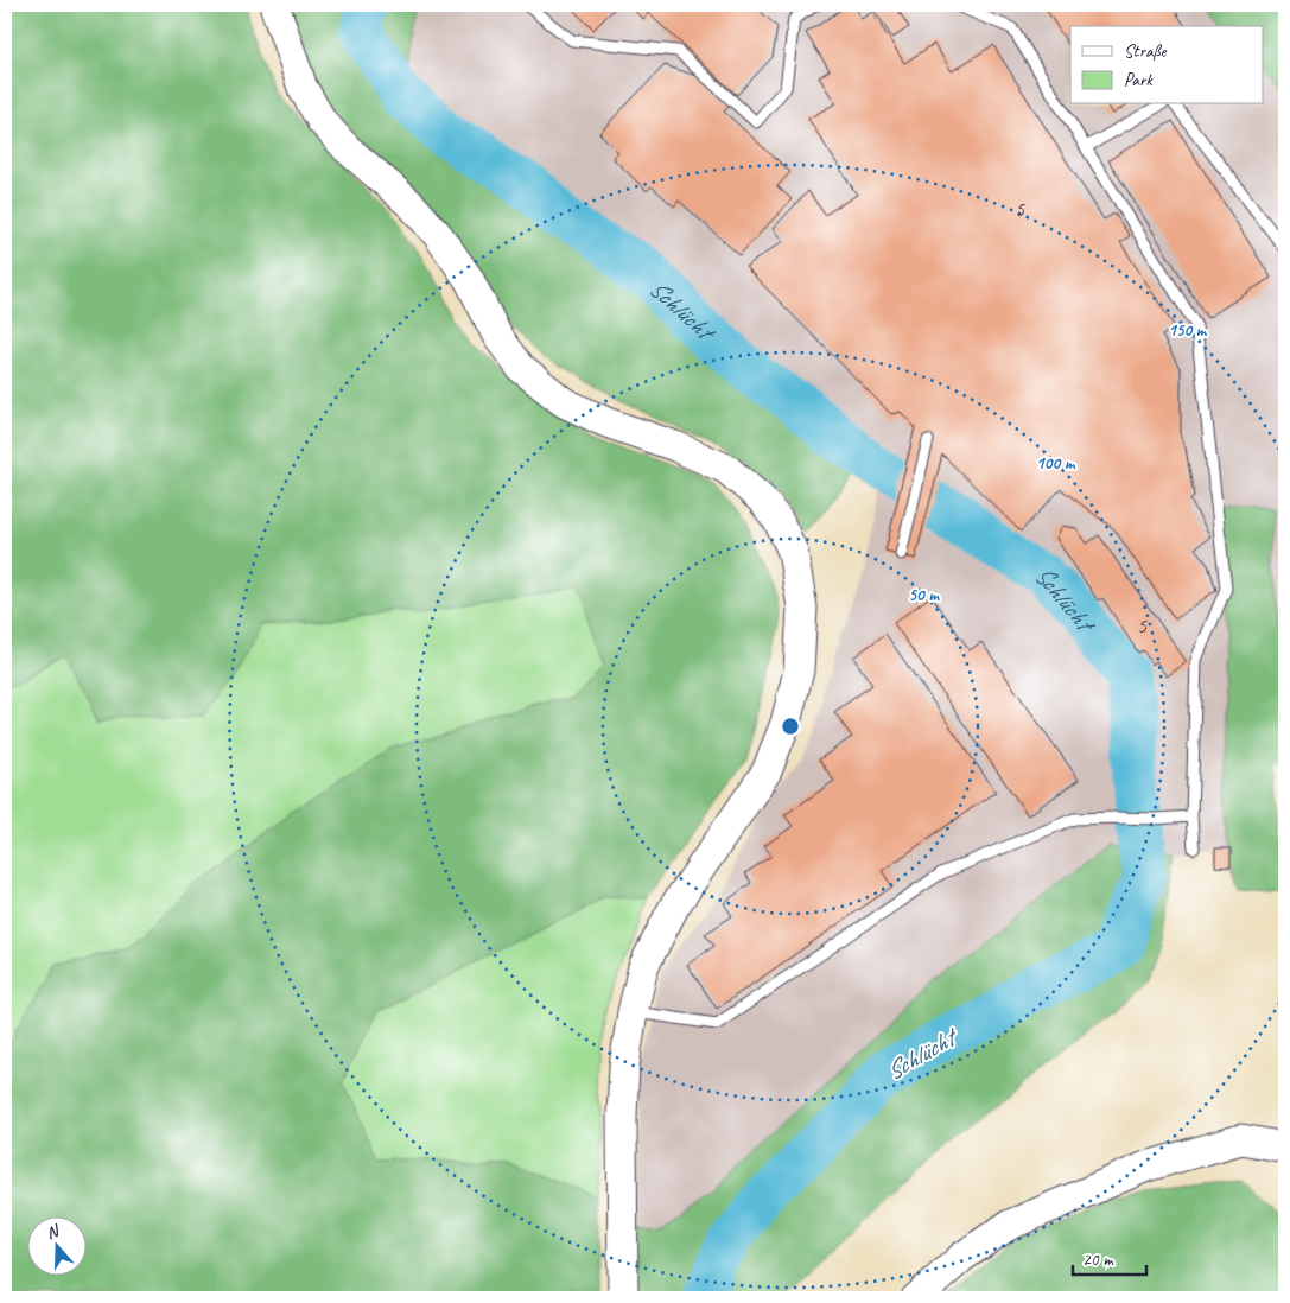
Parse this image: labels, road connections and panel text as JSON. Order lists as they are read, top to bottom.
{
  "water": ["Schlücht"],
  "house_numbers": ["5", "5"],
  "legend": ["Straße", "Park"],
  "scale_bar": "20 m",
  "north": "top",
  "rings": ["150 m", "100 m", "50 m"]
}
